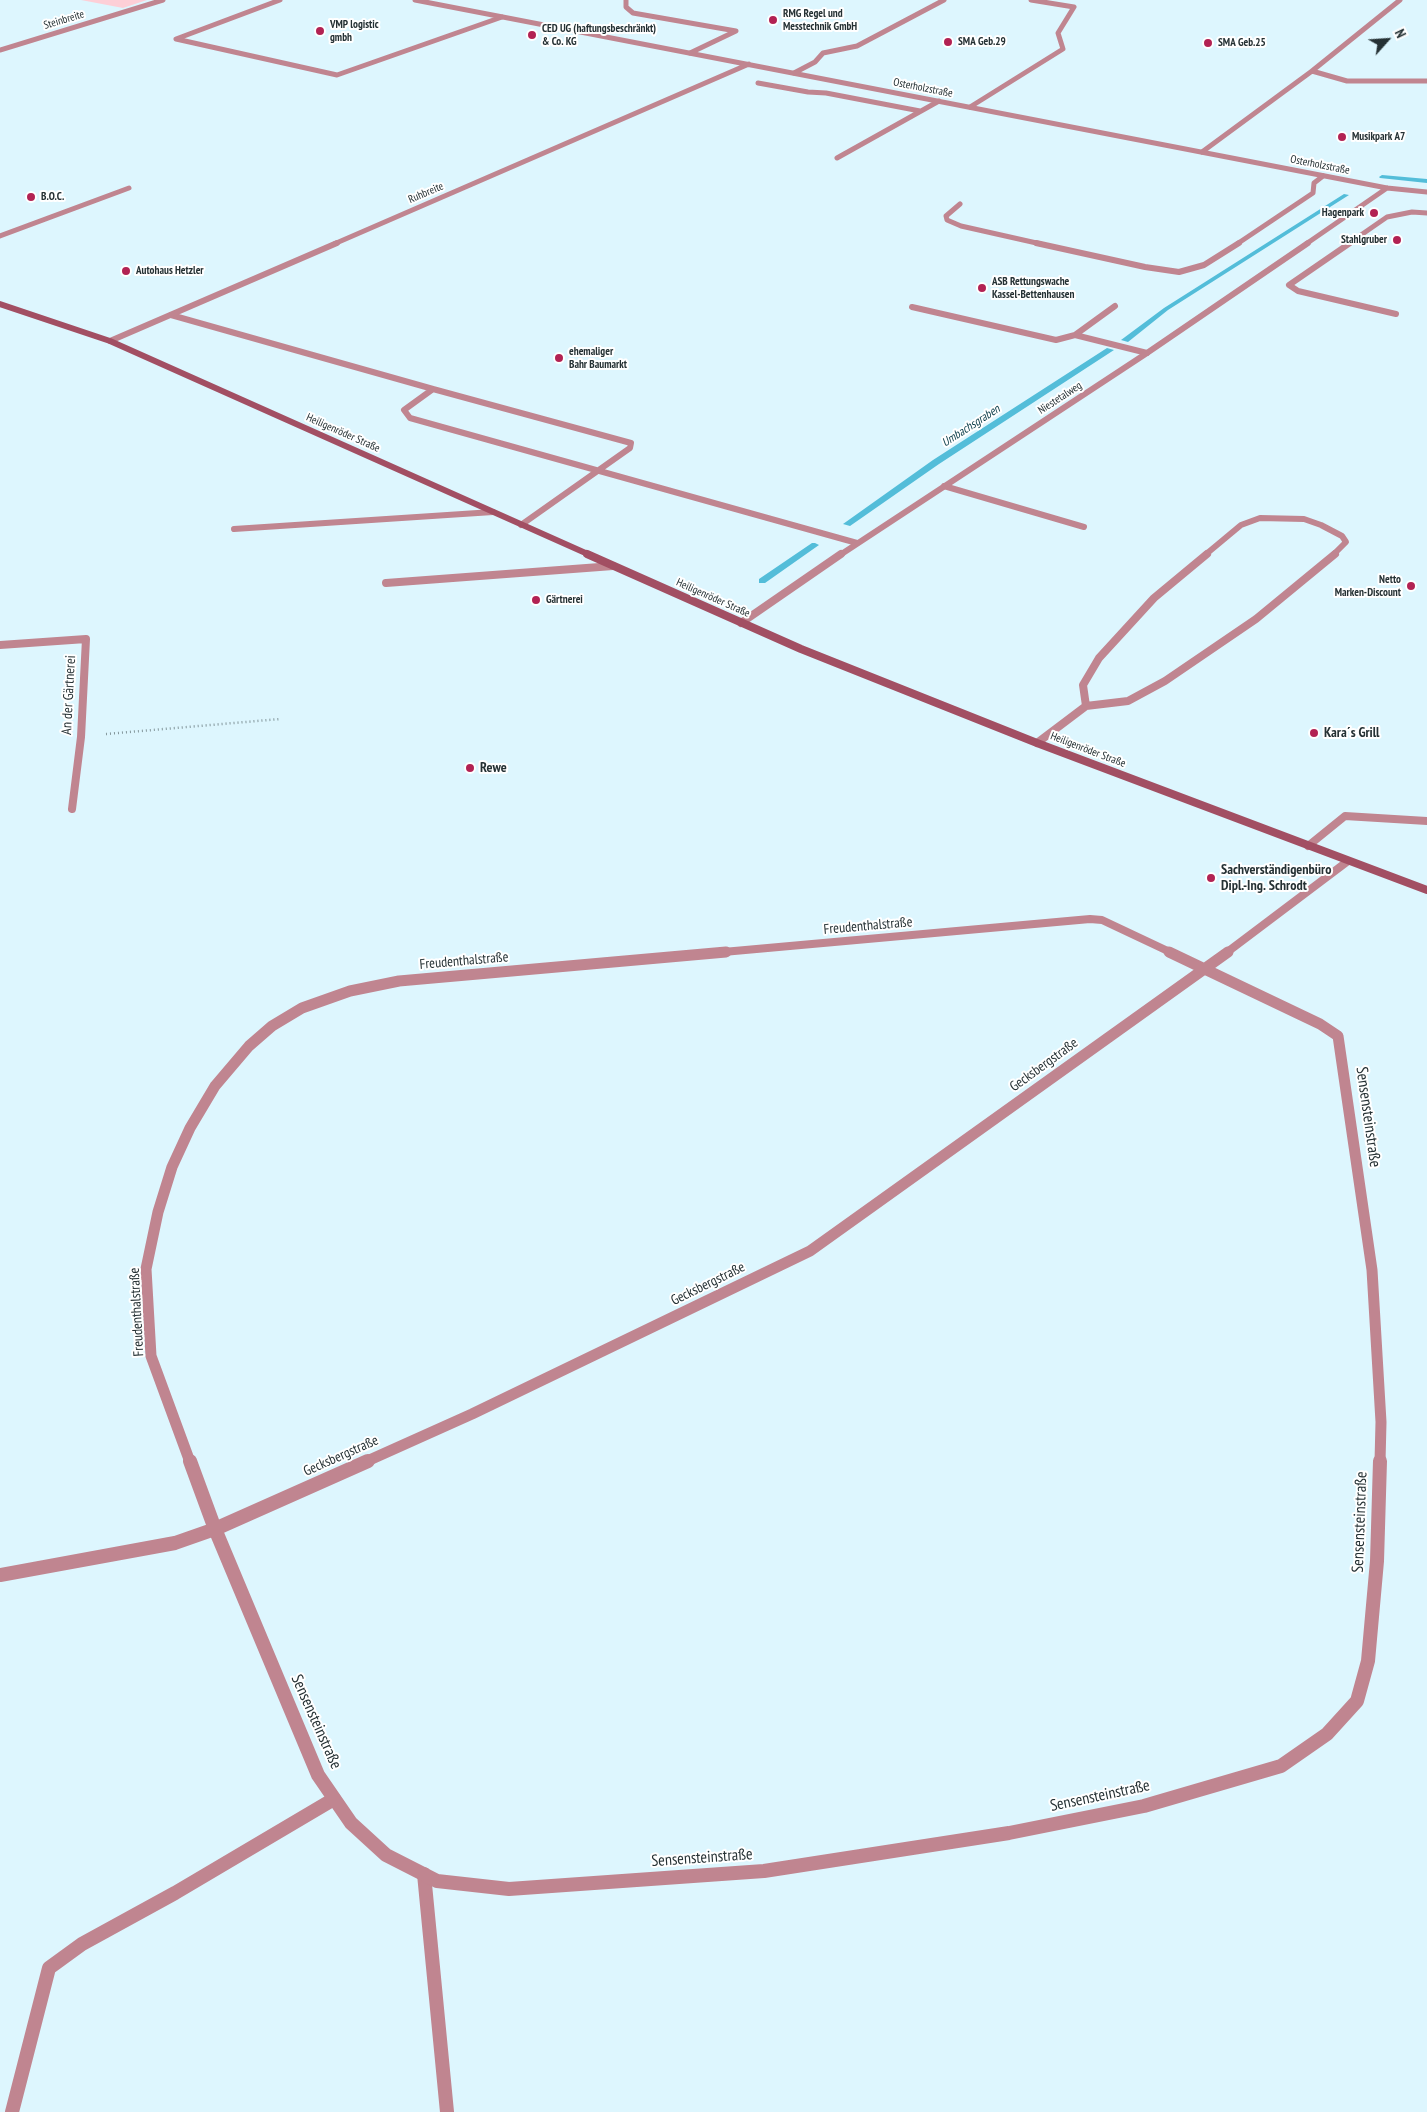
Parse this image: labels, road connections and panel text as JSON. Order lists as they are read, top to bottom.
{
  "streets": {
    "street": [
      "Steinbreite",
      "Osterholzstraße",
      "Ruhbreite",
      "Niestetalweg",
      "Heiligenröder Straße",
      "An der Gärtnerei",
      "Freudenthalstraße",
      "Gecksbergstraße",
      "Sensensteinstraße"
    ]
  },
  "crossings": [
    ["Osterholzstraße", "Ruhbreite"],
    ["Osterholzstraße", "Niestetalweg"],
    ["Ruhbreite", "Heiligenröder Straße"],
    ["Niestetalweg", "Heiligenröder Straße"],
    ["Heiligenröder Straße", "Gecksbergstraße"],
    ["Freudenthalstraße", "Gecksbergstraße"],
    ["Freudenthalstraße", "Sensensteinstraße"],
    ["Gecksbergstraße", "Sensensteinstraße"]
  ],
  "water": ["Umbachsgraben"],
  "places": [
    "RMG Regel und Messtechnik GmbH",
    "VMP logistic gmbh",
    "CED UG (haftungsbeschränkt) & Co. KG",
    "SMA Geb.29",
    "SMA Geb.25",
    "Musikpark A7",
    "B.O.C.",
    "Hagenpark",
    "Stahlgruber",
    "Autohaus Hetzler",
    "ASB Rettungswache Kassel-Bettenhausen",
    "ehemaliger Bahr Baumarkt",
    "Netto Marken-Discount",
    "Gärtnerei",
    "Kara´s Grill",
    "Rewe",
    "Sachverständigenbüro Dipl.-Ing. Schrodt"
  ],
  "north": "top right"
}
